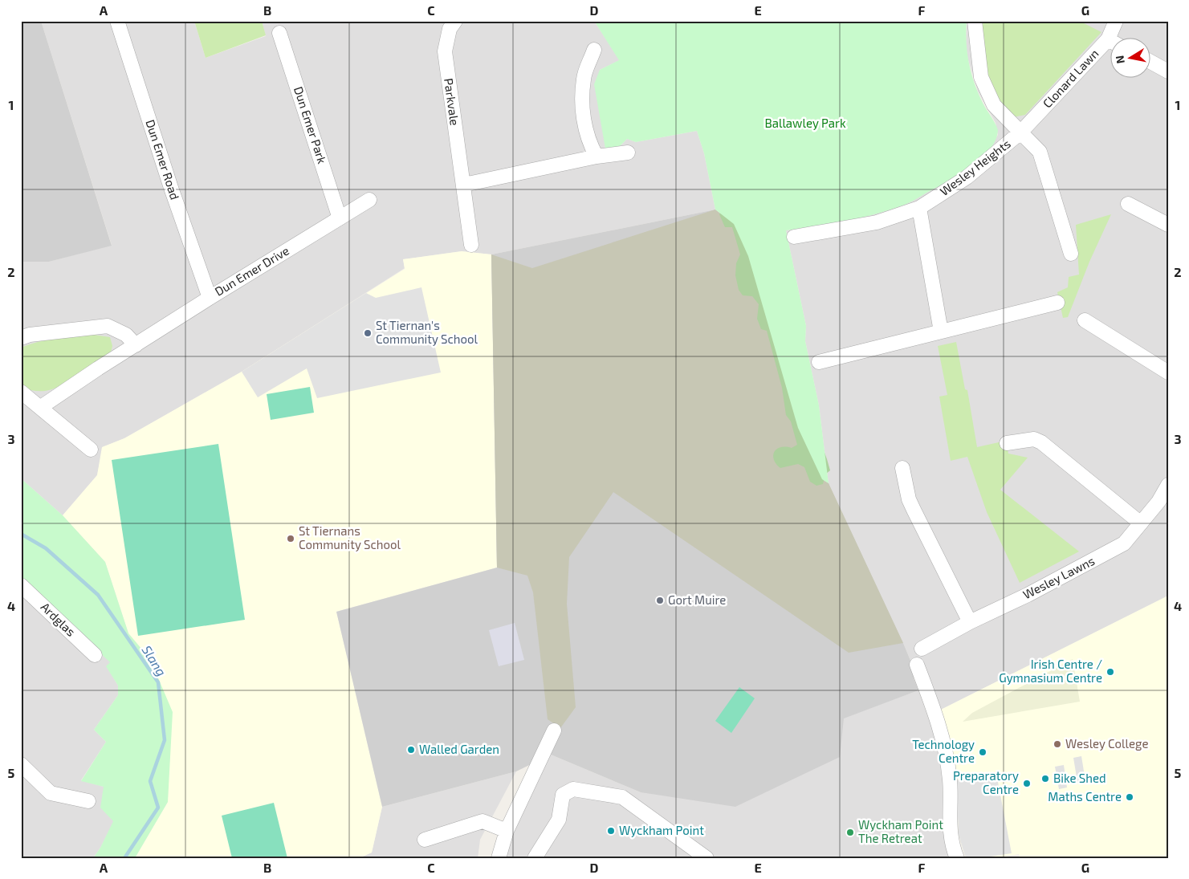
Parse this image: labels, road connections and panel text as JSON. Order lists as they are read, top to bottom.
{
  "streets": {
    "street": [
      "Clonard Lawn",
      "Parkvale",
      "Dun Emer Park",
      "Dun Emer Road",
      "Wesley Heights",
      "Dun Emer Drive",
      "Wesley Lawns",
      "Ardglas"
    ]
  },
  "crossings": [
    ["Clonard Lawn", "Wesley Heights"],
    ["Dun Emer Park", "Dun Emer Drive"],
    ["Dun Emer Road", "Dun Emer Drive"]
  ],
  "water": ["Slang"],
  "parks": ["Ballawley Park"],
  "places": [
    "St Tiernan's Community School",
    "St Tiernans Community School",
    "Gort Muire",
    "Irish Centre / Gymnasium Centre",
    "Wesley College",
    "Walled Garden",
    "Technology Centre",
    "Bike Shed",
    "Preparatory Centre",
    "Maths Centre",
    "Wyckham Point",
    "Wyckham Point The Retreat"
  ],
  "north": "left",
  "grid": {
    "columns": [
      "A",
      "B",
      "C",
      "D",
      "E",
      "F",
      "G"
    ],
    "rows": [
      "1",
      "2",
      "3",
      "4",
      "5"
    ]
  }
}
